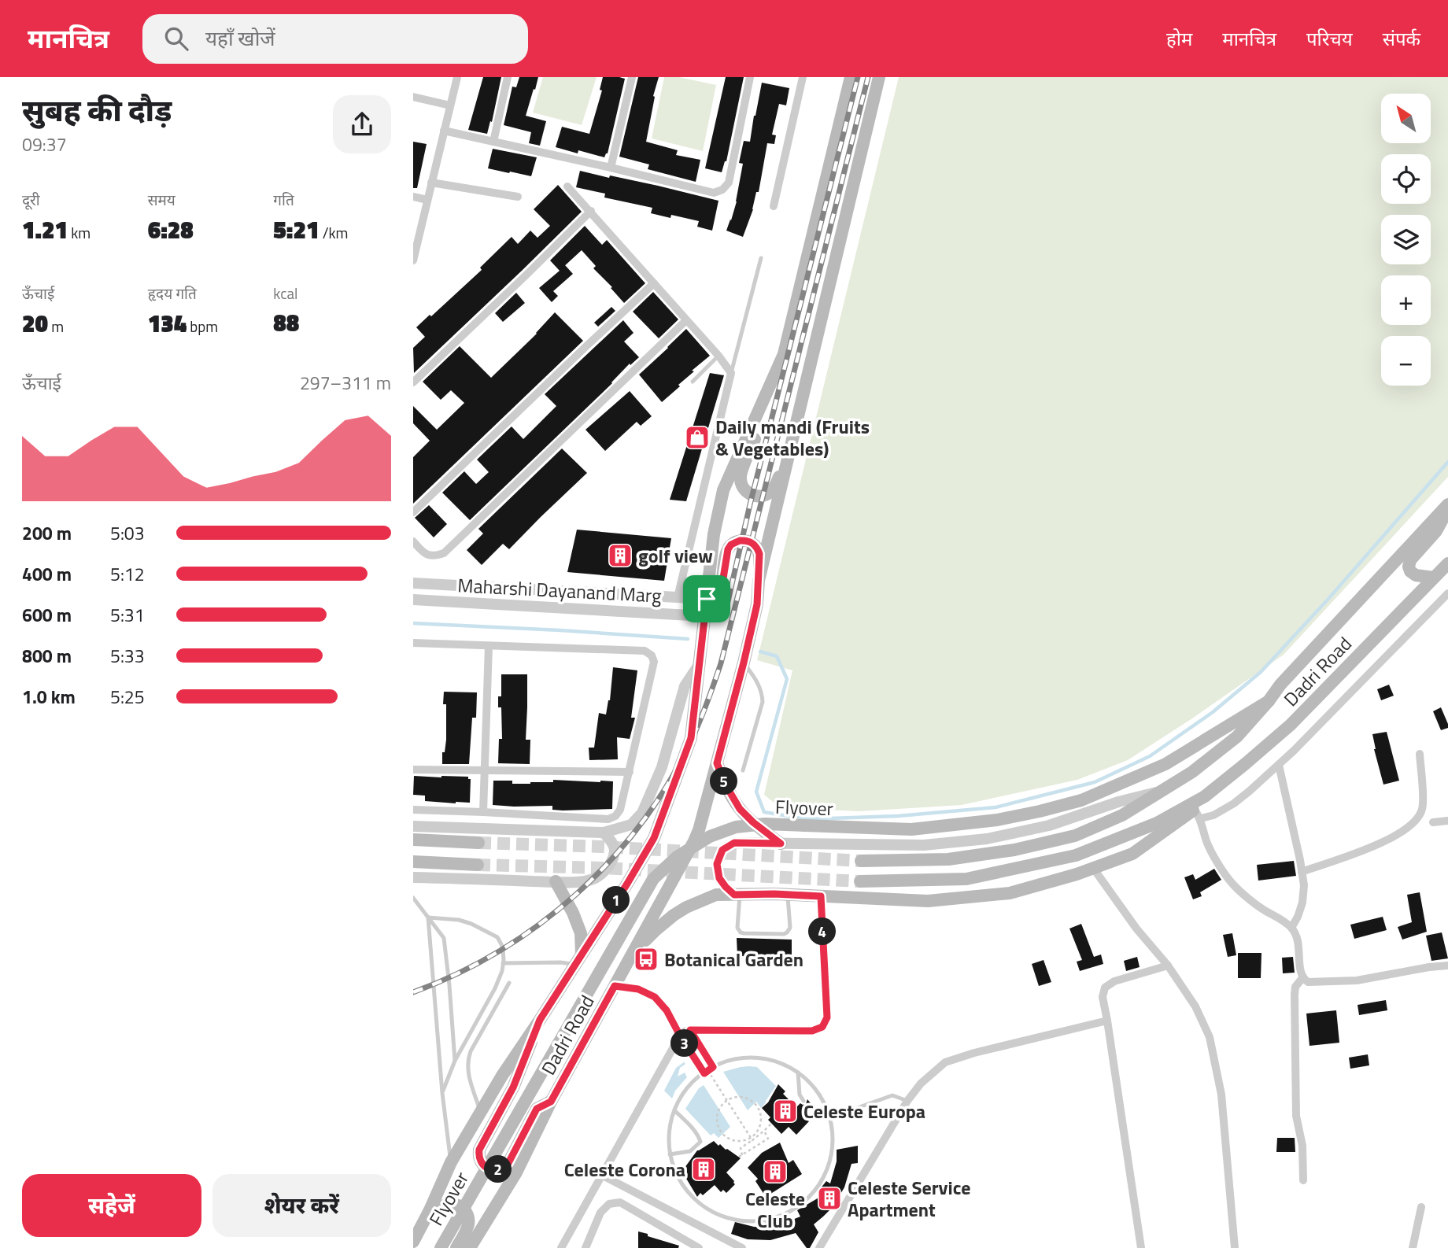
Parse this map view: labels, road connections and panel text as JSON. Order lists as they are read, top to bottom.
{
  "streets": {
    "main road": ["Dadri Road", "Flyover"],
    "street": ["Maharshi Dayanand Marg"]
  },
  "crossings": [
    ["Dadri Road", "Flyover"]
  ],
  "places": {
    "shop": ["Daily mandi (Fruits & Vegetables)"],
    "building": [
      "golf view",
      "Celeste Europa",
      "Celeste Corona",
      "Celeste Club",
      "Celeste Service Apartment"
    ],
    "bus stop": ["Botanical Garden"]
  },
  "north": "top left",
  "page": {
    "header": "मानचित्र",
    "search": "यहाँ खोजें",
    "nav": [
      "होम",
      "मानचित्र",
      "परिचय",
      "संपर्क"
    ],
    "heading": ["सुबह की दौड़", "09:37"],
    "map_buttons": ["+", "−"],
    "stats": [
      ["दूरी", "1.21 km"],
      ["समय", "6:28"],
      ["गति", "5:21 /km"],
      ["ऊँचाई", "20 m"],
      ["हृदय गति", "134 bpm"],
      ["kcal", "88"]
    ],
    "chart": ["ऊँचाई", "297–311 m"],
    "list": [
      {
        "name": "200 m",
        "note": "5:03"
      },
      {
        "name": "400 m",
        "note": "5:12"
      },
      {
        "name": "600 m",
        "note": "5:31"
      },
      {
        "name": "800 m",
        "note": "5:33"
      },
      {
        "name": "1.0 km",
        "note": "5:25"
      }
    ],
    "pins": [
      "5",
      "1",
      "4",
      "3",
      "2"
    ],
    "buttons": ["सहेजें", "शेयर करें"]
  }
}
